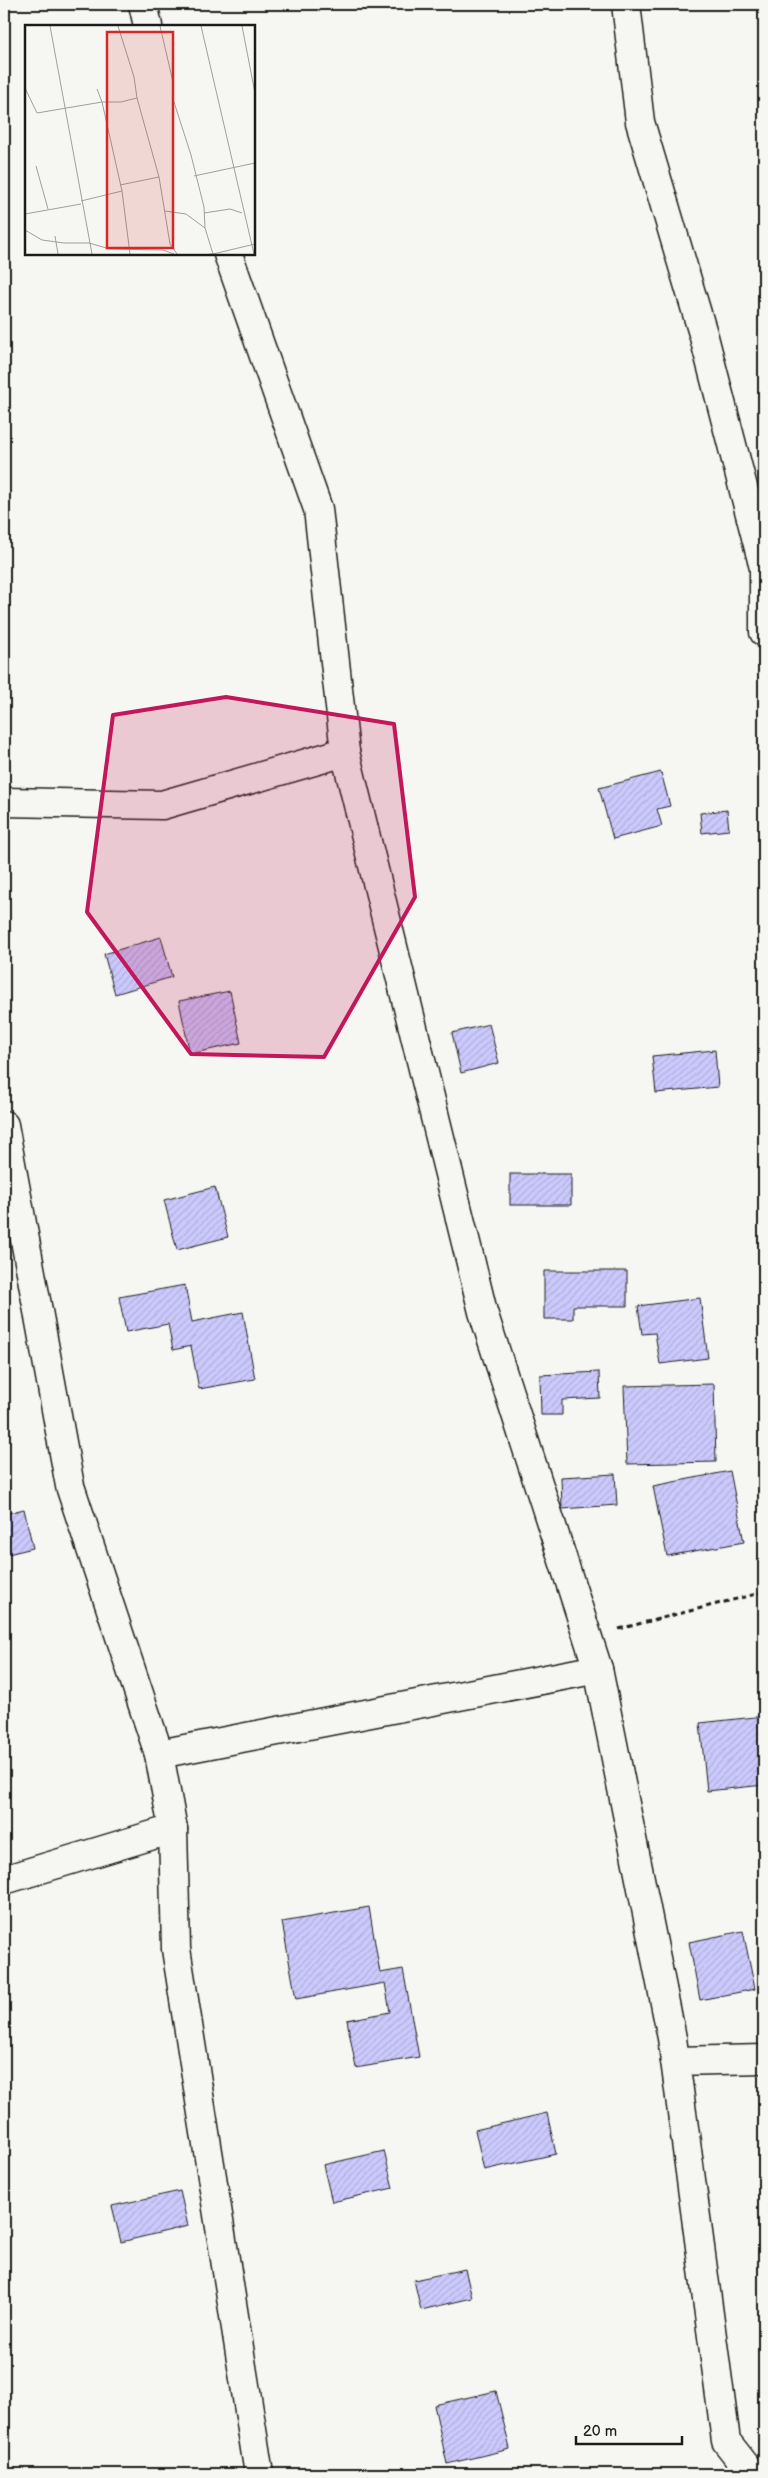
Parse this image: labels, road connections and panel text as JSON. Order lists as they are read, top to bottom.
{
  "scale_bar": "20 m"
}
